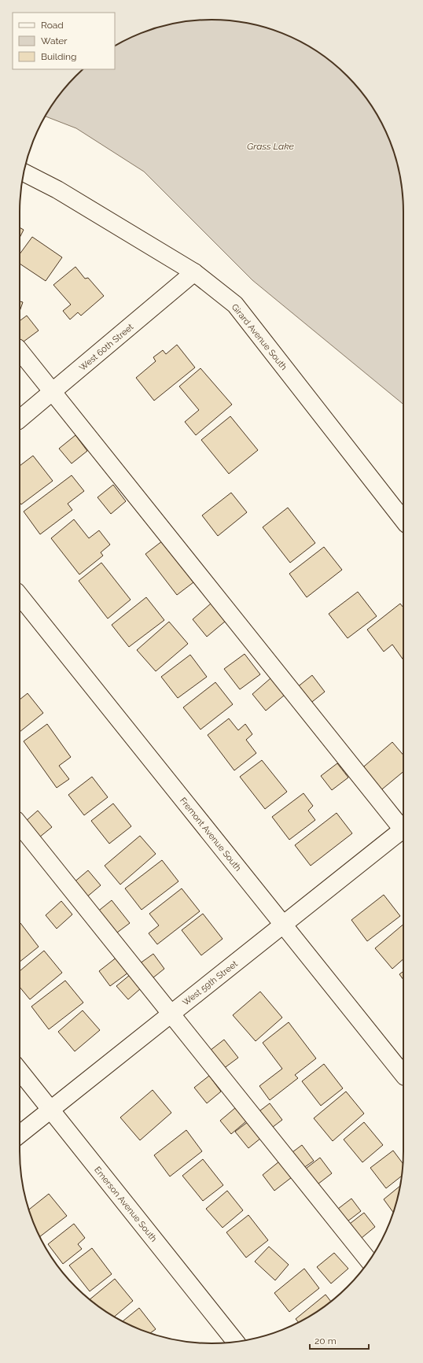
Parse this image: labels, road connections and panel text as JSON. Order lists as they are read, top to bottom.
{
  "streets": {
    "street": [
      "Girard Avenue South",
      "West 60th Street",
      "Fremont Avenue South",
      "West 59th Street",
      "Emerson Avenue South"
    ]
  },
  "crossings": [
    ["Girard Avenue South", "West 60th Street"],
    ["Fremont Avenue South", "West 59th Street"],
    ["West 59th Street", "Emerson Avenue South"]
  ],
  "water": ["Grass Lake"],
  "legend": ["Road", "Water", "Building"],
  "scale_bar": "20 m"
}
